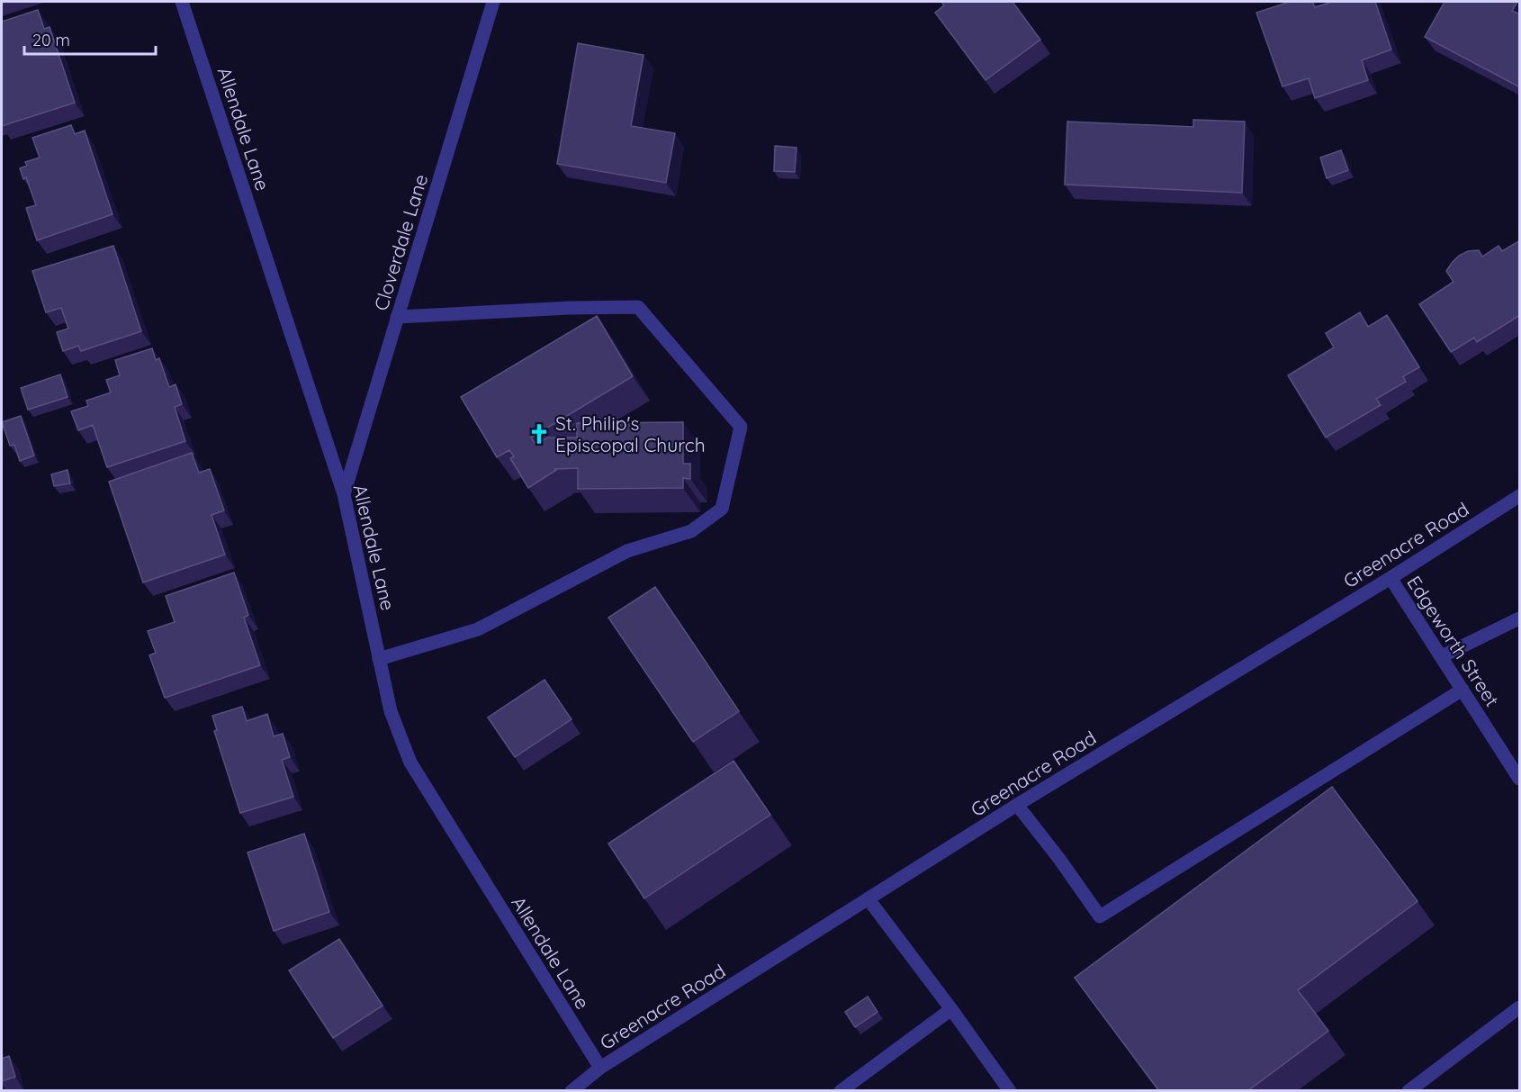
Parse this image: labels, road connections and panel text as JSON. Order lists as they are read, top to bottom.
{
  "streets": {
    "street": [
      "Allendale Lane",
      "Cloverdale Lane",
      "Greenacre Road",
      "Edgeworth Street"
    ]
  },
  "crossings": [
    ["Allendale Lane", "Cloverdale Lane"],
    ["Allendale Lane", "Greenacre Road"],
    ["Greenacre Road", "Edgeworth Street"]
  ],
  "places": {
    "church": ["St. Philip's Episcopal Church"]
  },
  "scale_bar": "20 m"
}
